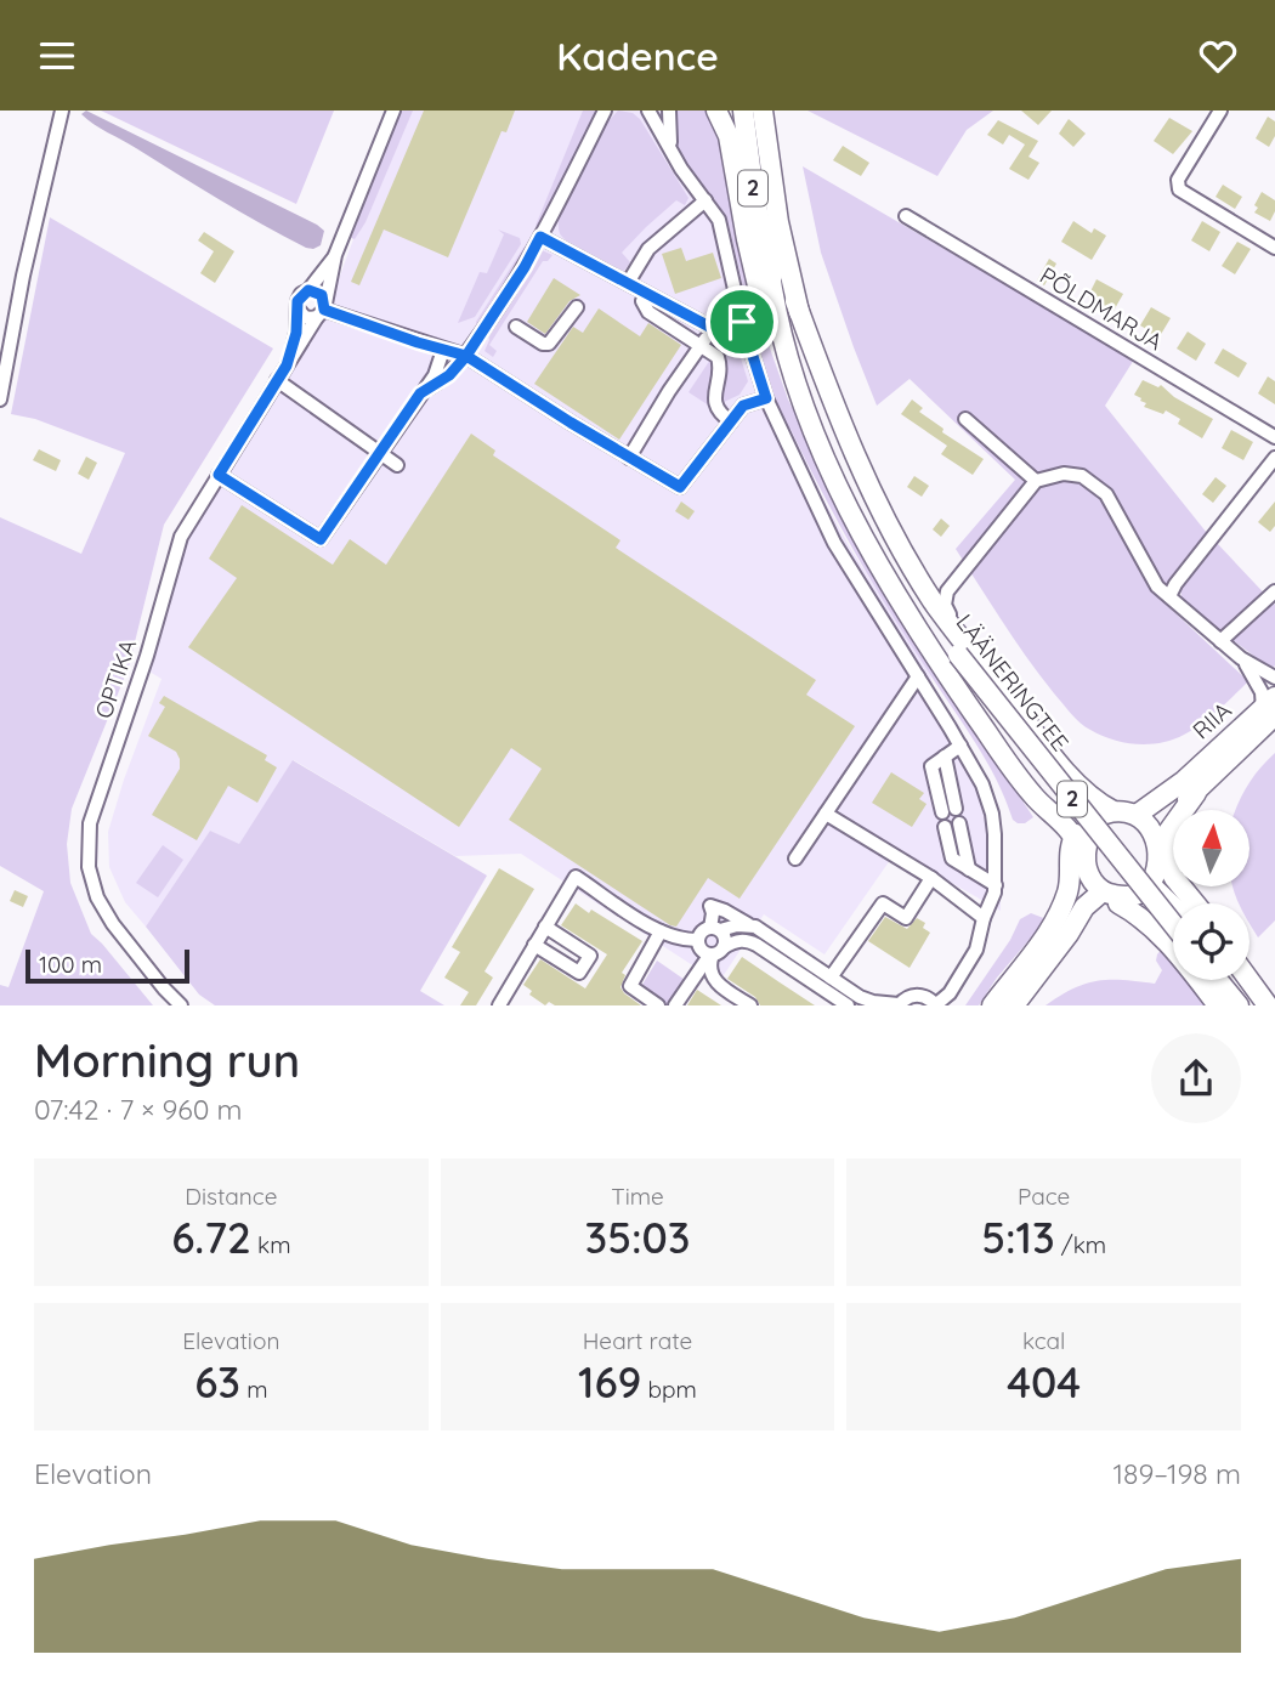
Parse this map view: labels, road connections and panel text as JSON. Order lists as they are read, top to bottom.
{
  "streets": {
    "highway": ["2", "LÄÄNERINGTEE", "RIIA"],
    "street": ["PÕLDMARJA", "OPTIKA"]
  },
  "scale_bar": "100 m",
  "north": "top",
  "page": {
    "header": "Kadence",
    "scale": "100 m",
    "heading": ["Morning run", "07:42 · 7 × 960 m"],
    "stats": [
      ["Distance", "6.72 km"],
      ["Time", "35:03"],
      ["Pace", "5:13 /km"],
      ["Elevation", "63 m"],
      ["Heart rate", "169 bpm"],
      ["kcal", "404"]
    ],
    "chart": ["Elevation", "189–198 m"]
  }
}
